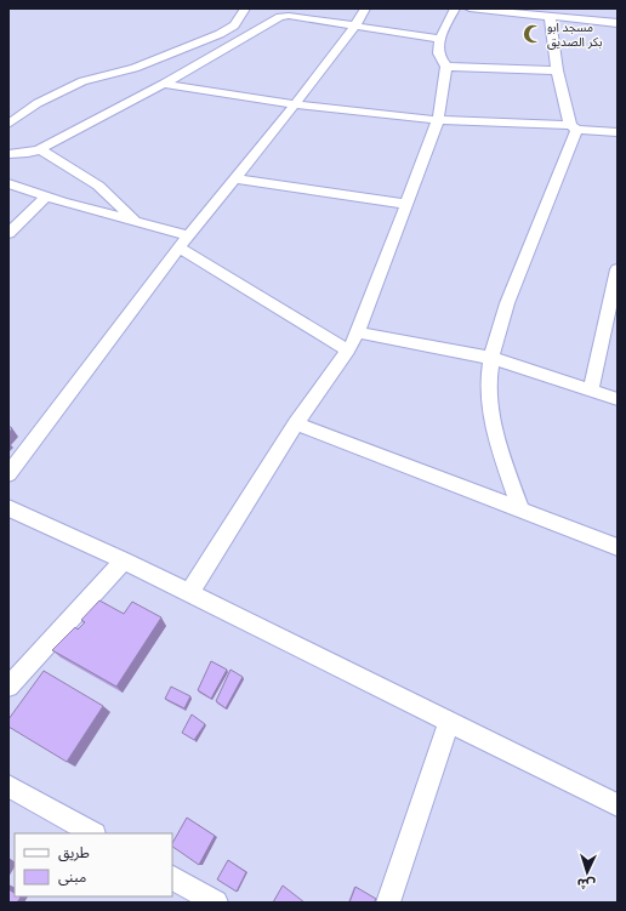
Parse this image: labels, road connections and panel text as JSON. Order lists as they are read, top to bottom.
{
  "places": {
    "mosque": ["مسجد ابو بكر الصديق"]
  },
  "legend": ["طريق", "مبنى"],
  "north": "bottom"
}
